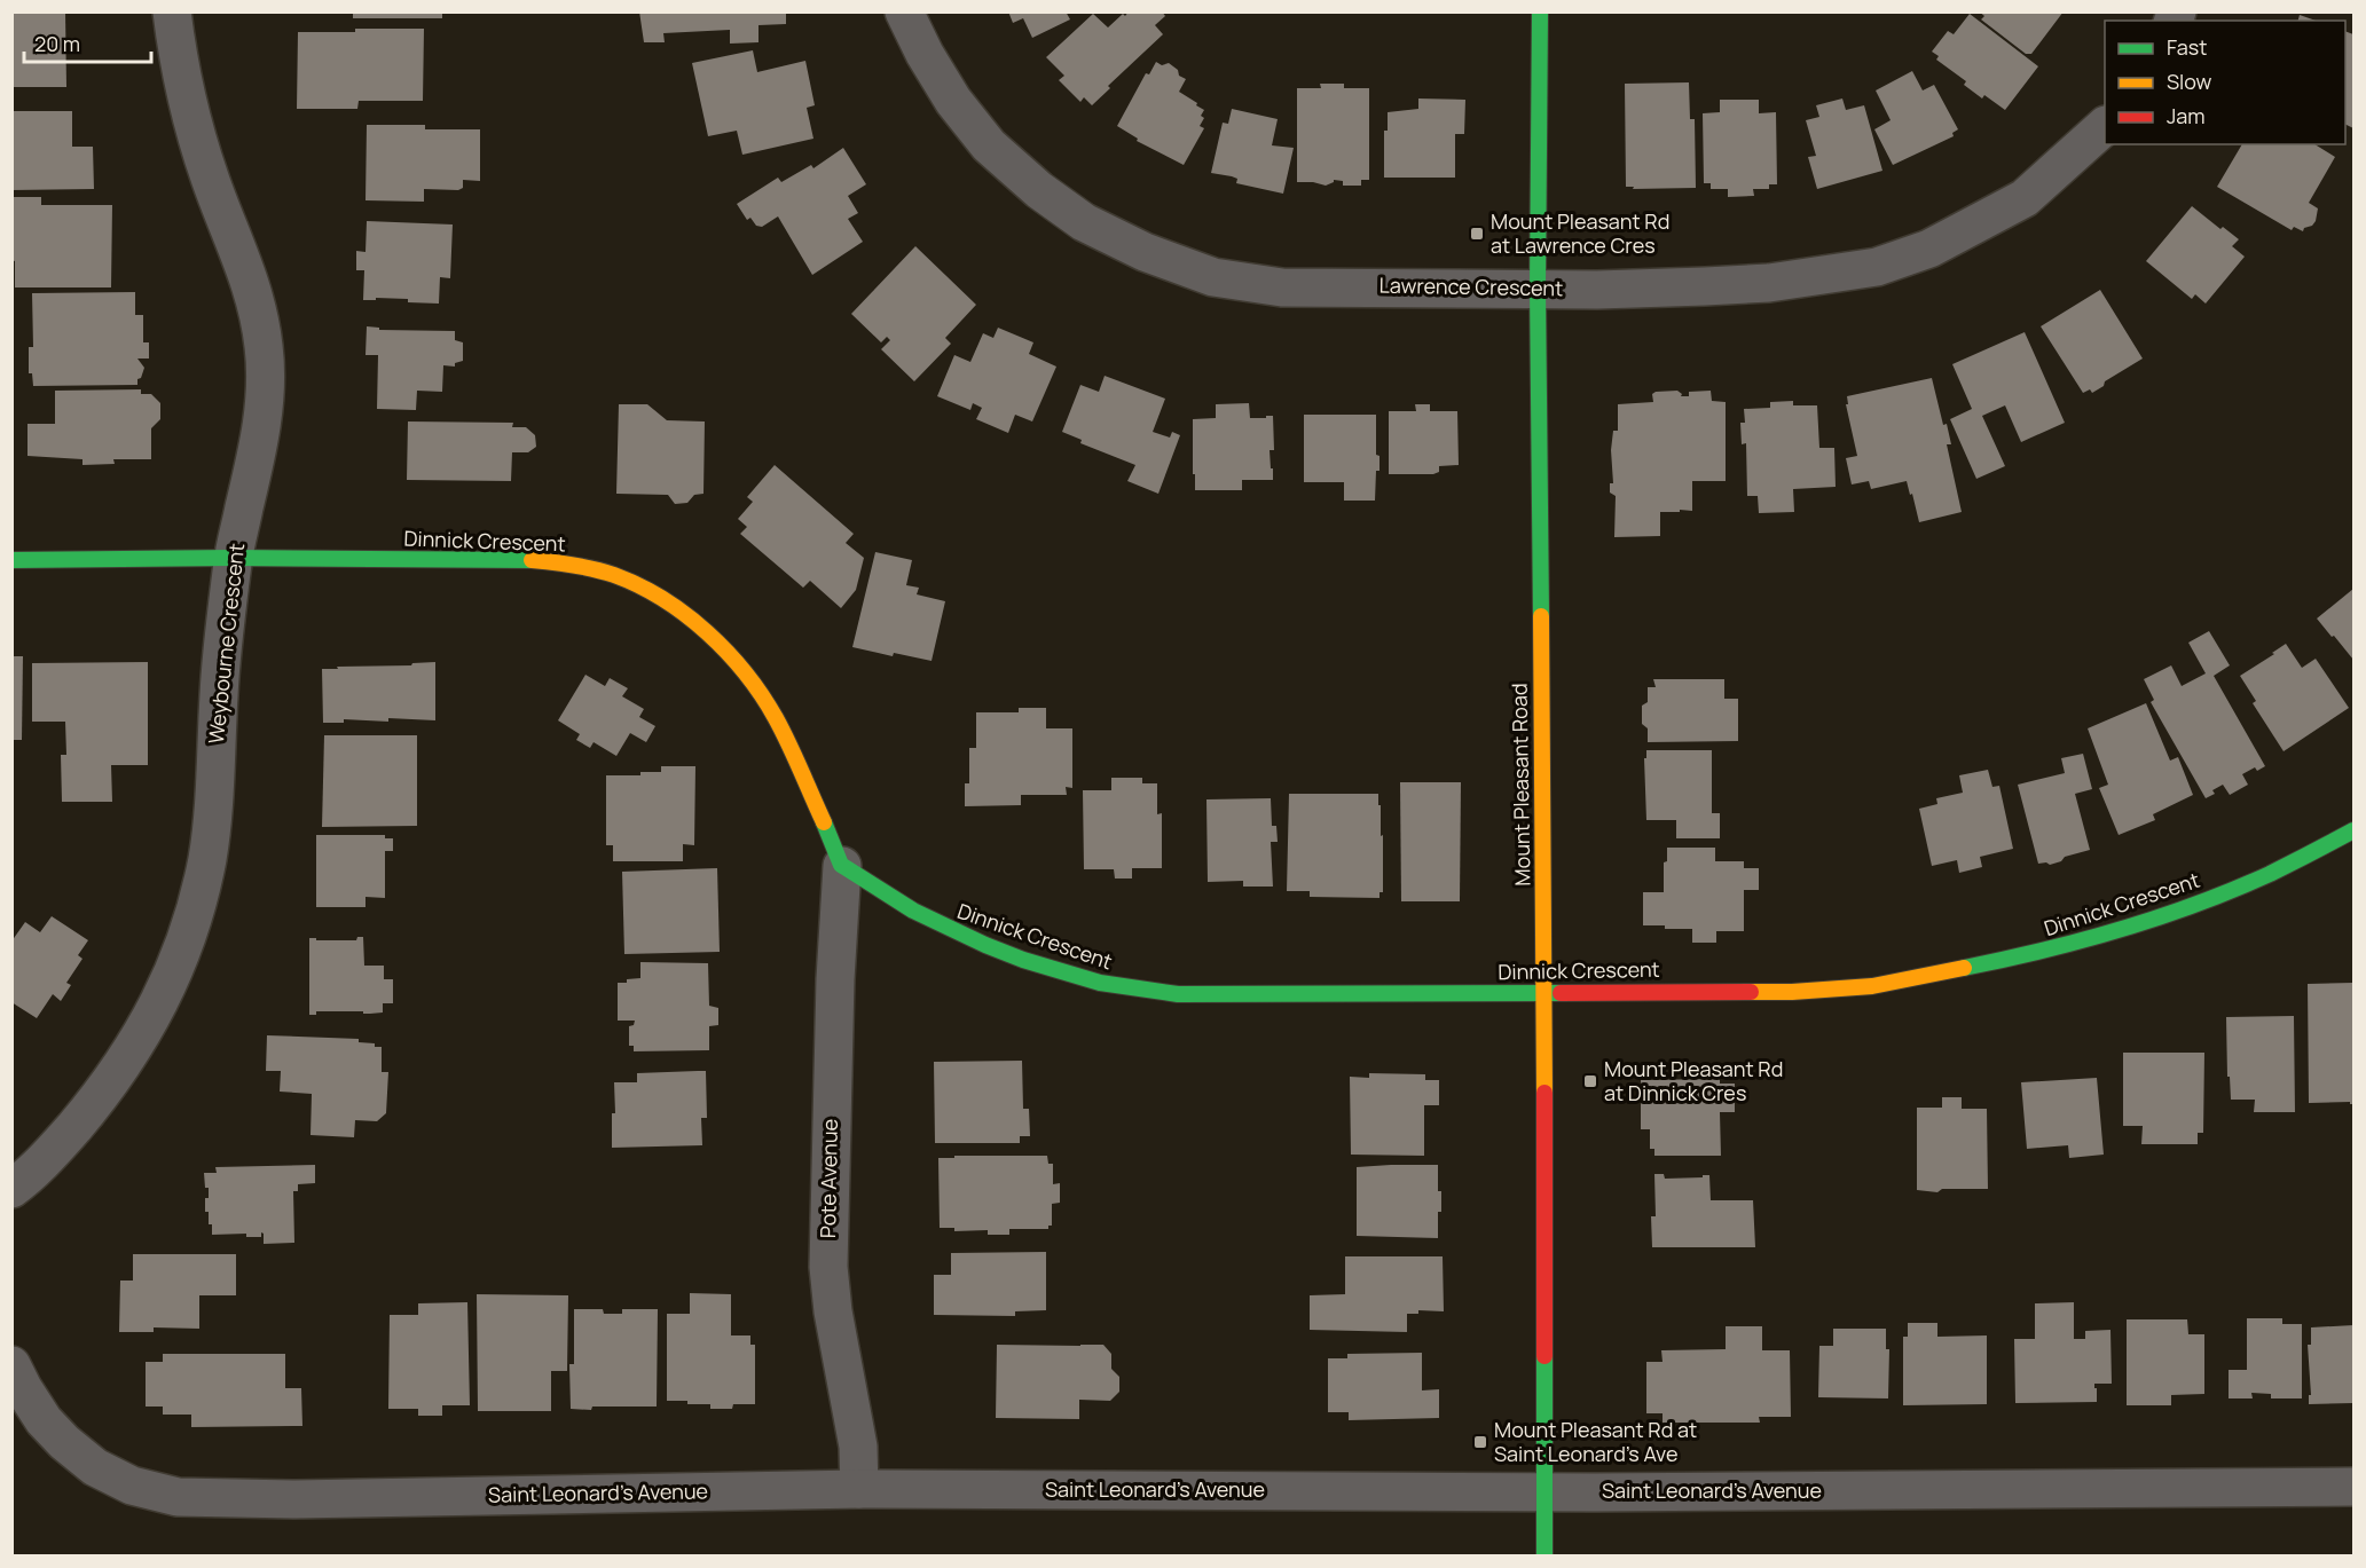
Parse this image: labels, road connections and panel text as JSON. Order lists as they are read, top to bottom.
{
  "streets": {
    "street": [
      "Lawrence Crescent",
      "Dinnick Crescent",
      "Weybourne Crescent",
      "Mount Pleasant Road",
      "Pote Avenue",
      "Saint Leonard's Avenue"
    ]
  },
  "crossings": [
    ["Lawrence Crescent", "Mount Pleasant Road"],
    ["Dinnick Crescent", "Weybourne Crescent"],
    ["Dinnick Crescent", "Mount Pleasant Road"],
    ["Dinnick Crescent", "Pote Avenue"],
    ["Mount Pleasant Road", "Saint Leonard's Avenue"],
    ["Pote Avenue", "Saint Leonard's Avenue"]
  ],
  "places": {
    "transit": ["Mount Pleasant Rd at Lawrence Cres", "Mount Pleasant Rd at Dinnick Cres", "Mount Pleasant Rd at Saint Leonard's Ave"]
  },
  "legend": ["Fast", "Slow", "Jam"],
  "scale_bar": "20 m"
}
